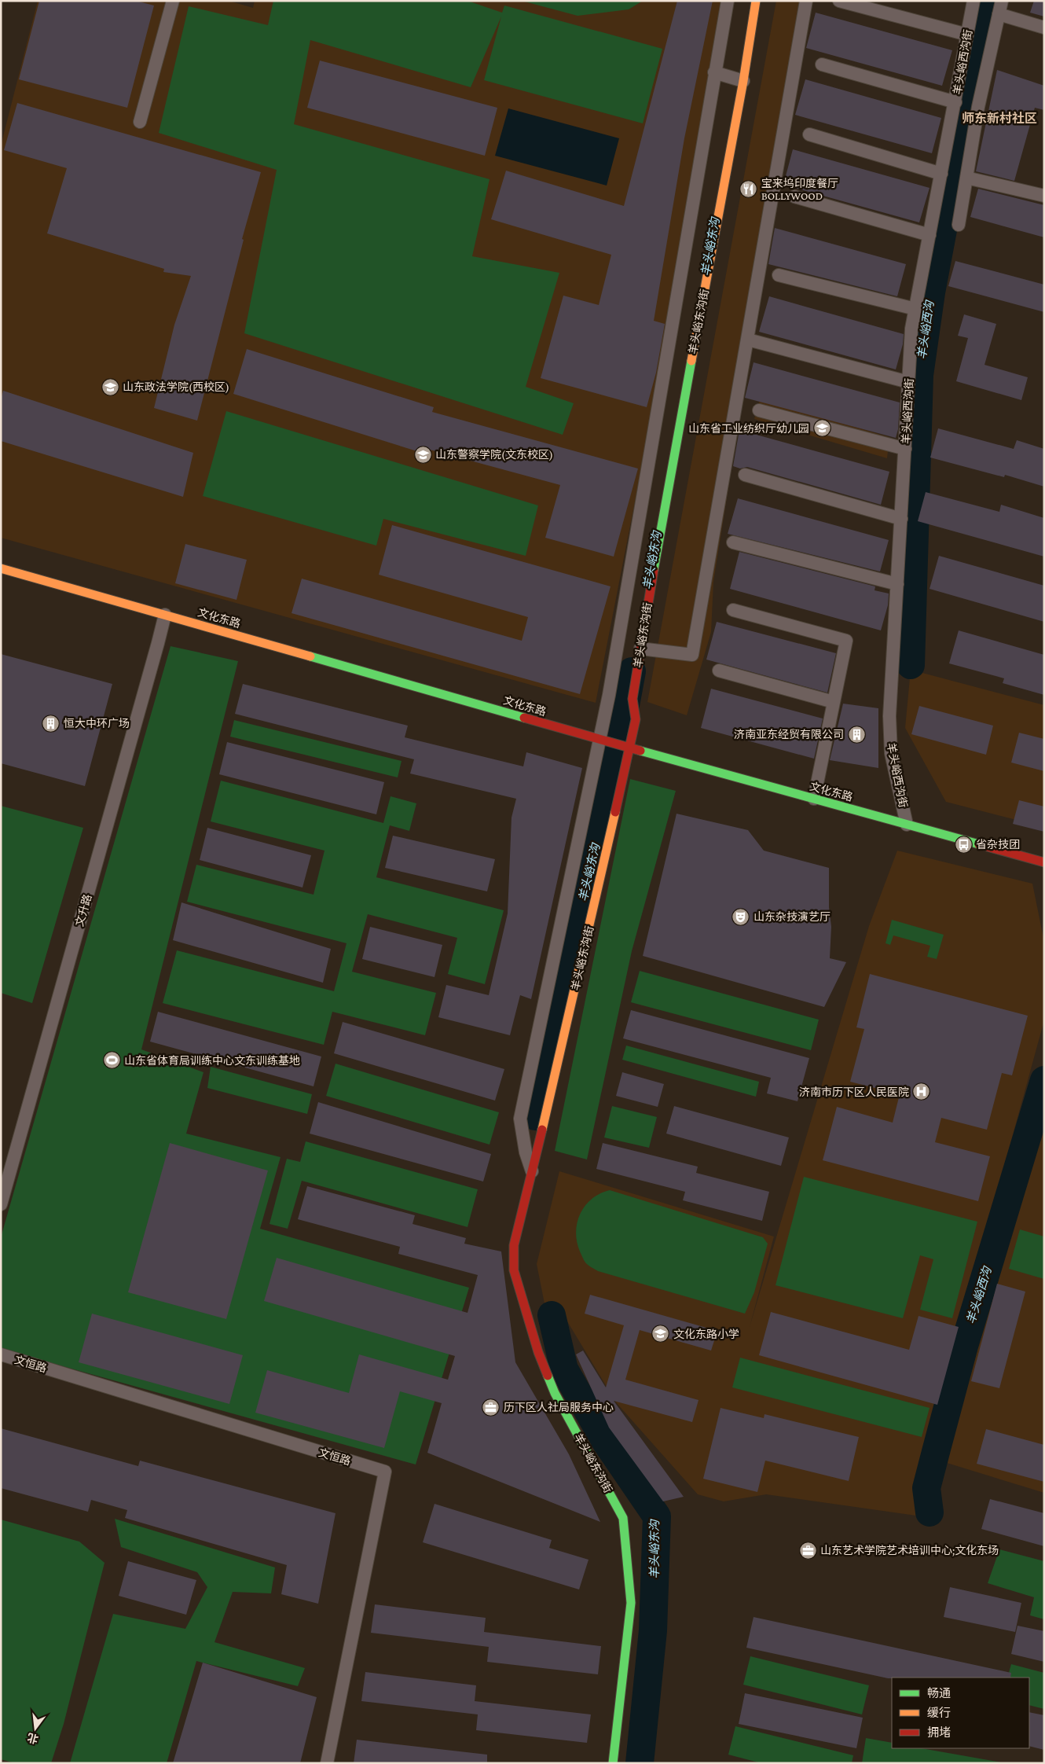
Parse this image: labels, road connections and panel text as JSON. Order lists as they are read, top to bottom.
{
  "streets": {
    "street": [
      "羊头峪西沟街",
      "羊头峪东沟街",
      "文化东路",
      "文升路",
      "文恒路"
    ]
  },
  "crossings": [
    ["羊头峪西沟街", "文化东路"],
    ["羊头峪东沟街", "文化东路"],
    ["文化东路", "文升路"]
  ],
  "districts": ["师东新村社区"],
  "water": ["羊头峪东沟", "羊头峪西沟"],
  "places": {
    "restaurant": ["宝来坞印度餐厅 BOLLYWOOD"],
    "school or university": [
      "山东政法学院(西校区)",
      "山东省工业纺织厅幼儿园",
      "山东警察学院(文东校区)",
      "文化东路小学"
    ],
    "building": ["恒大中环广场", "济南亚东经贸有限公司"],
    "bus stop": ["省杂技团"],
    "theatre": ["山东杂技演艺厅"],
    "sports": ["山东省体育局训练中心文东训练基地"],
    "hospital": ["济南市历下区人民医院"],
    "office": ["历下区人社局服务中心", "山东艺术学院艺术培训中心;文化东场"]
  },
  "legend": ["畅通", "缓行", "拥堵"],
  "north": "bottom"
}
